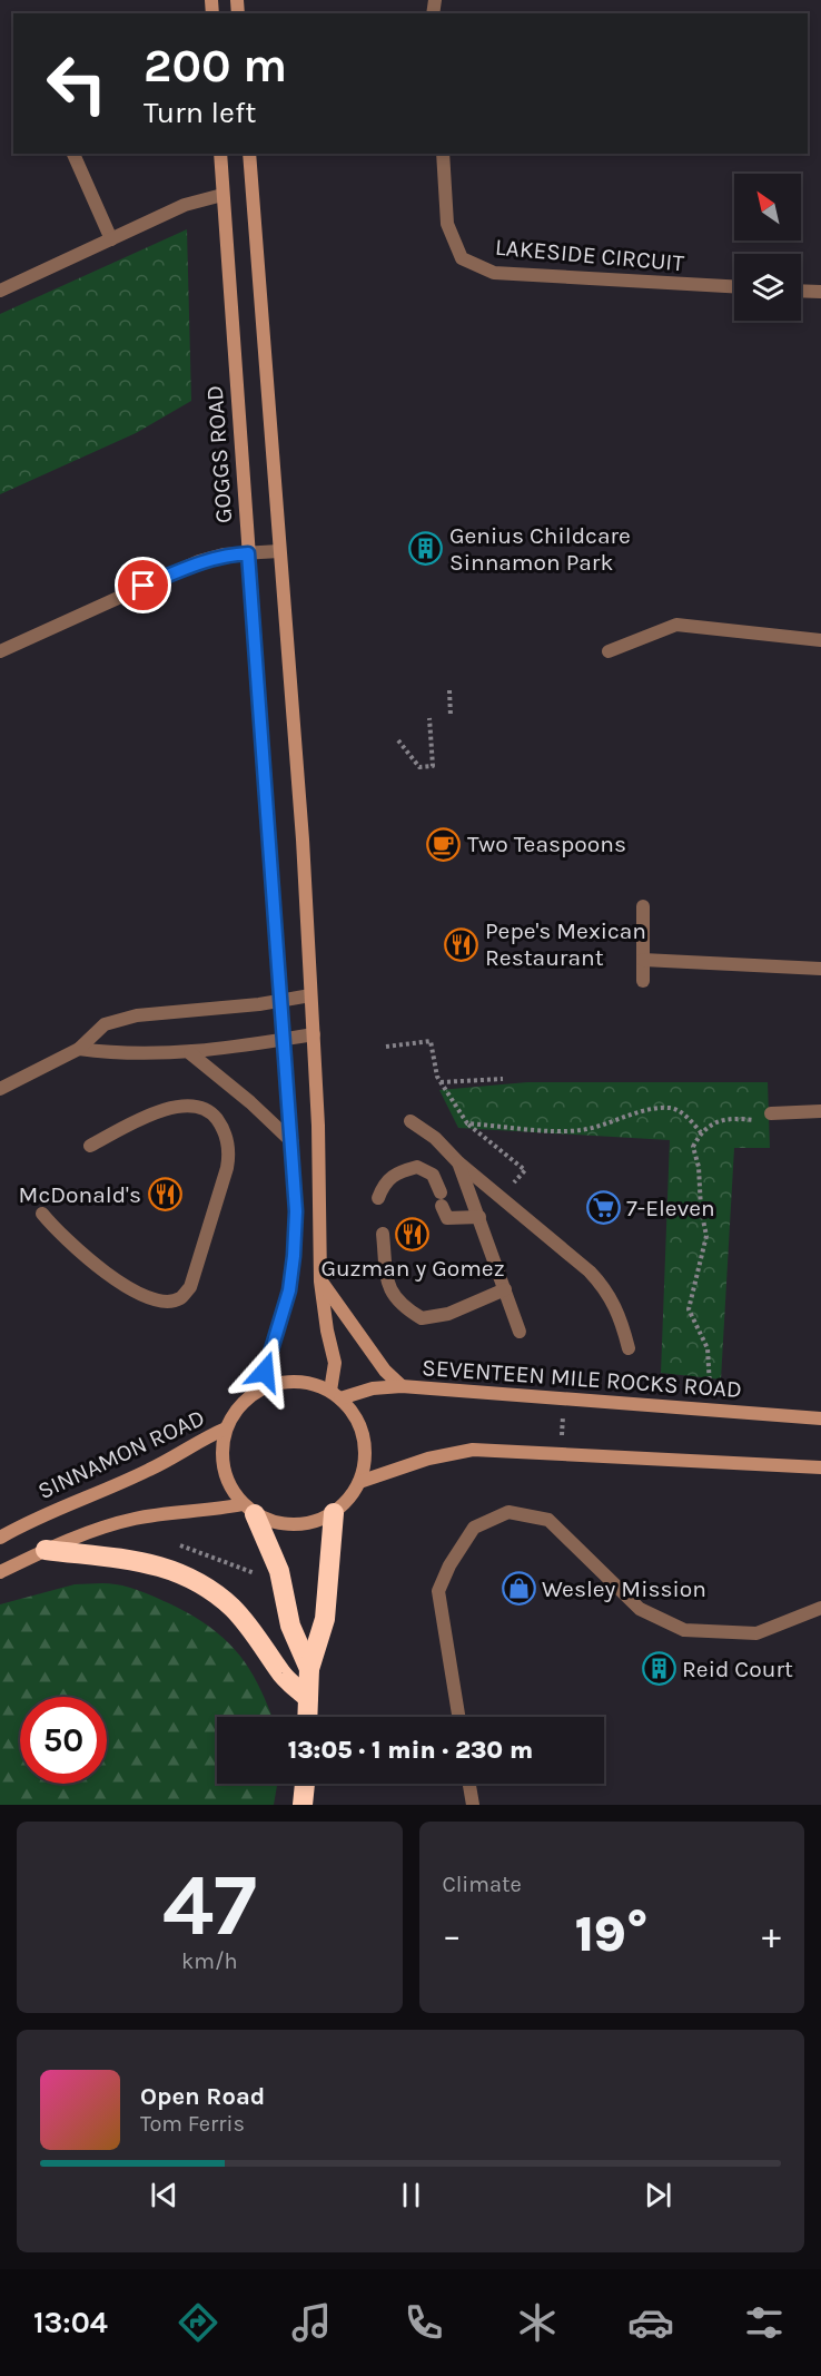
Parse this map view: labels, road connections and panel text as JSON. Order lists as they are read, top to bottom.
{
  "streets": {
    "main road": ["GOGGS ROAD", "SEVENTEEN MILE ROCKS ROAD", "SINNAMON ROAD"],
    "street": ["LAKESIDE CIRCUIT"]
  },
  "crossings": [
    ["GOGGS ROAD", "SEVENTEEN MILE ROCKS ROAD"],
    ["GOGGS ROAD", "SINNAMON ROAD"],
    ["SEVENTEEN MILE ROCKS ROAD", "SINNAMON ROAD"]
  ],
  "places": {
    "building": ["Genius Childcare Sinnamon Park", "Reid Court"],
    "cafe": ["Two Teaspoons"],
    "restaurant": ["Pepe's Mexican Restaurant", "McDonald's", "Guzman y Gomez"],
    "supermarket": ["7-Eleven"],
    "shop": ["Wesley Mission"]
  },
  "north": "top left",
  "page": {
    "turn": ["200 m", "Turn left"],
    "limit": "50",
    "trip": "13:05 · 1 min · 230 m",
    "tile": [
      ["47", "km/h"],
      "Climate"
    ],
    "heat": ["−", "19°", "+"],
    "song": ["Open Road", "Tom Ferris"],
    "tabs": "13:04"
  }
}
